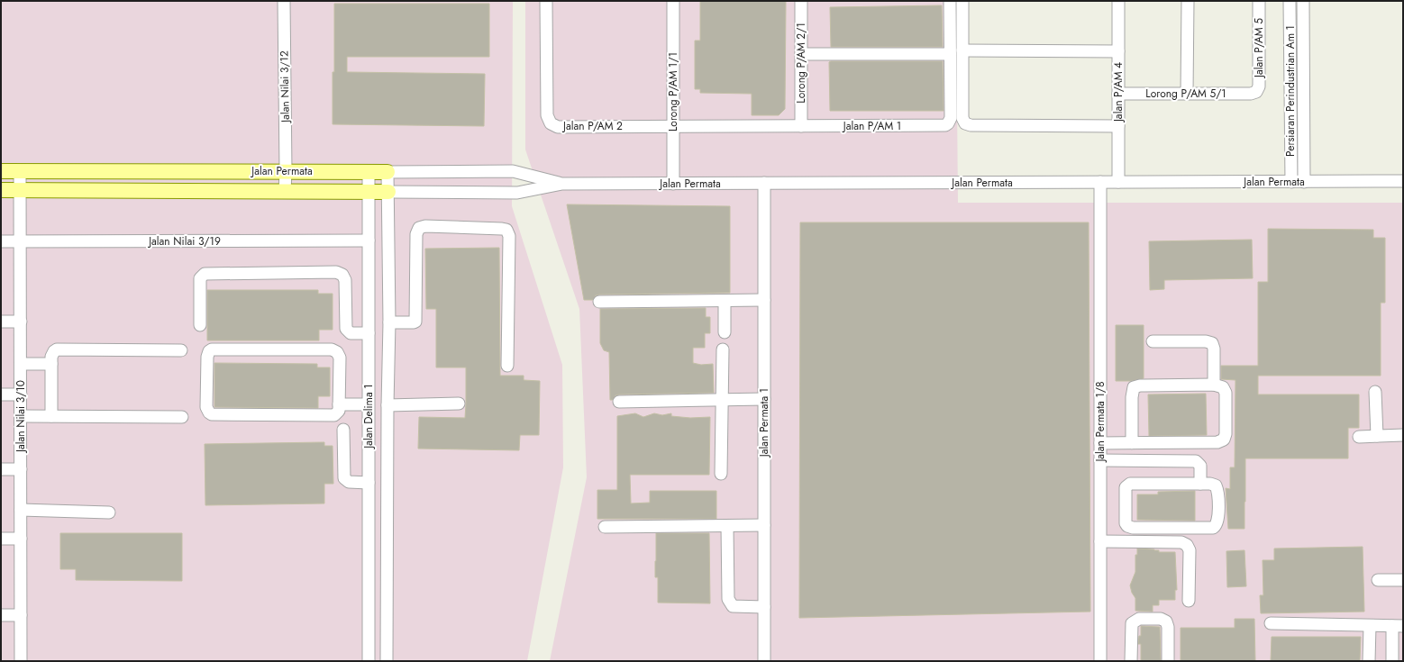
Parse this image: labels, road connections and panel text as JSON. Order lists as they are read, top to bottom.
{
  "streets": {
    "main road": ["Jalan Permata"],
    "street": [
      "Jalan P/AM 5",
      "Lorong P/AM 2/1",
      "Jalan Nilai 3/12",
      "Persiaran Perindustrian Am 1",
      "Lorong P/AM 1/1",
      "Jalan P/AM 4",
      "Lorong P/AM 5/1",
      "Jalan P/AM 2",
      "Jalan P/AM 1",
      "Jalan Nilai 3/19",
      "Jalan Nilai 3/10",
      "Jalan Delima 1",
      "Jalan Permata 1/8",
      "Jalan Permata 1"
    ]
  },
  "crossings": [
    ["Jalan P/AM 5", "Lorong P/AM 5/1"],
    ["Lorong P/AM 2/1", "Jalan P/AM 1"],
    ["Jalan Nilai 3/12", "Jalan Permata"],
    ["Persiaran Perindustrian Am 1", "Jalan Permata"],
    ["Lorong P/AM 1/1", "Jalan P/AM 2"],
    ["Lorong P/AM 1/1", "Jalan P/AM 1"],
    ["Lorong P/AM 1/1", "Jalan Permata"],
    ["Jalan P/AM 4", "Lorong P/AM 5/1"],
    ["Jalan P/AM 4", "Jalan Permata"],
    ["Jalan P/AM 2", "Jalan P/AM 1"],
    ["Jalan Permata", "Jalan Nilai 3/10"],
    ["Jalan Permata", "Jalan Delima 1"],
    ["Jalan Permata", "Jalan Permata 1/8"],
    ["Jalan Permata", "Jalan Permata 1"],
    ["Jalan Nilai 3/19", "Jalan Nilai 3/10"],
    ["Jalan Nilai 3/19", "Jalan Delima 1"]
  ]
}
